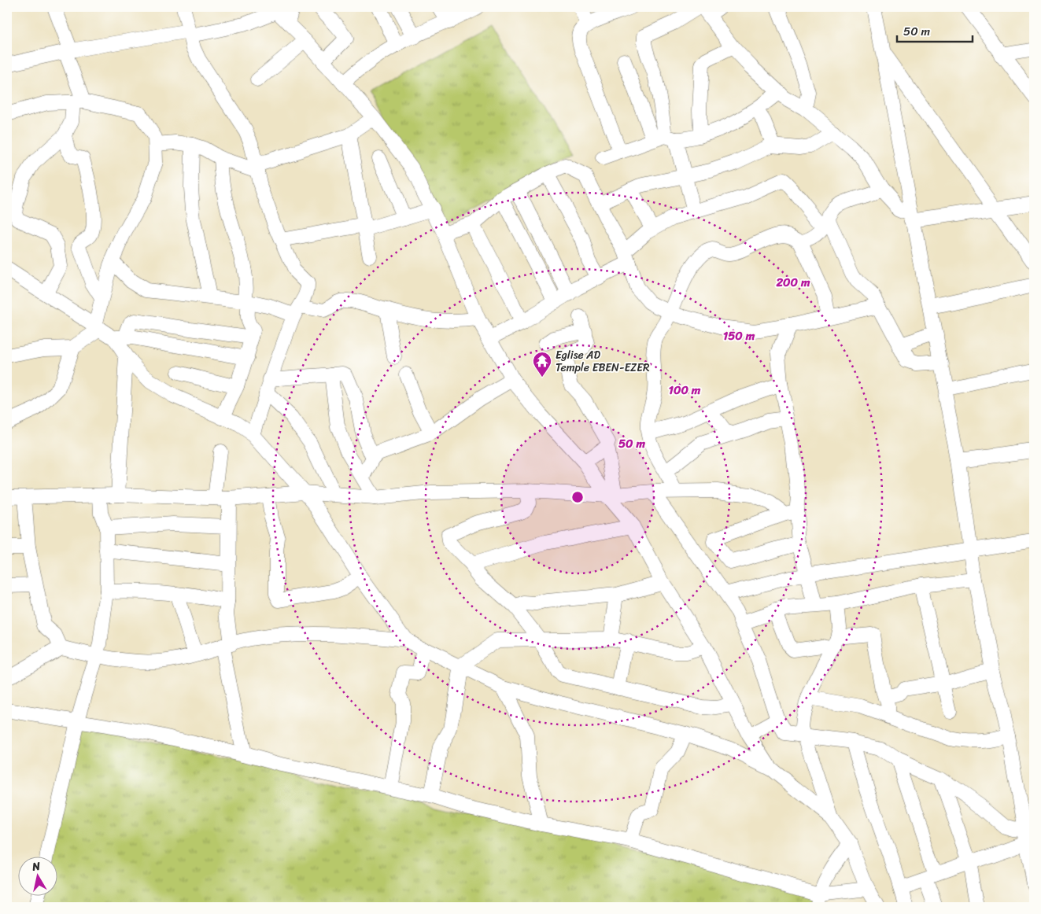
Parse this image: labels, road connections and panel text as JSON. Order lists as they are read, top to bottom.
{
  "places": {
    "temple": ["Eglise AD Temple EBEN-EZER"]
  },
  "scale_bar": "50 m",
  "north": "top",
  "rings": [
    "200 m",
    "150 m",
    "100 m",
    "50 m"
  ]
}
